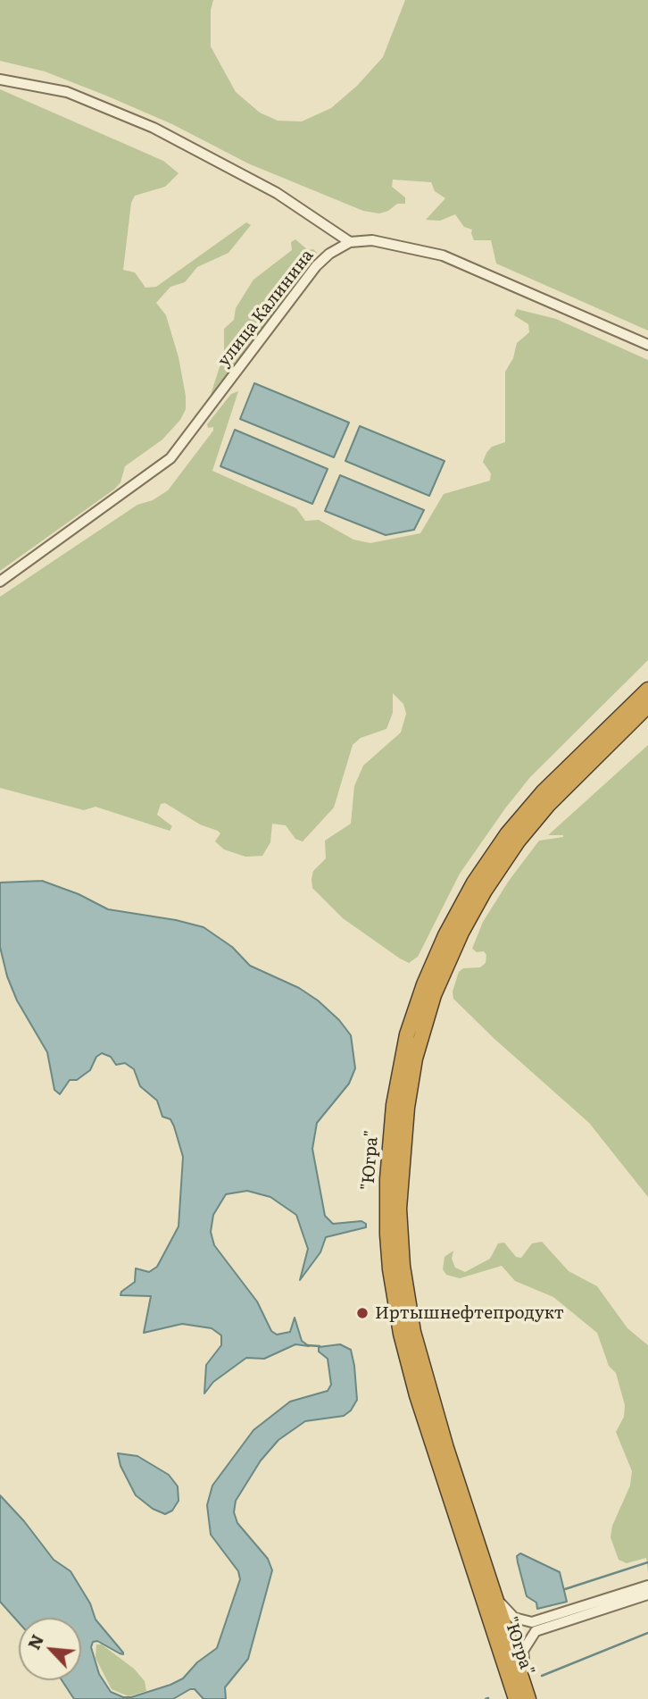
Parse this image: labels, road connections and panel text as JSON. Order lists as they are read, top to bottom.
{
  "streets": {
    "highway": ["\"Югра\""],
    "street": ["улица Калинина"]
  },
  "places": ["Иртышнефтепродукт"],
  "north": "top left"
}
